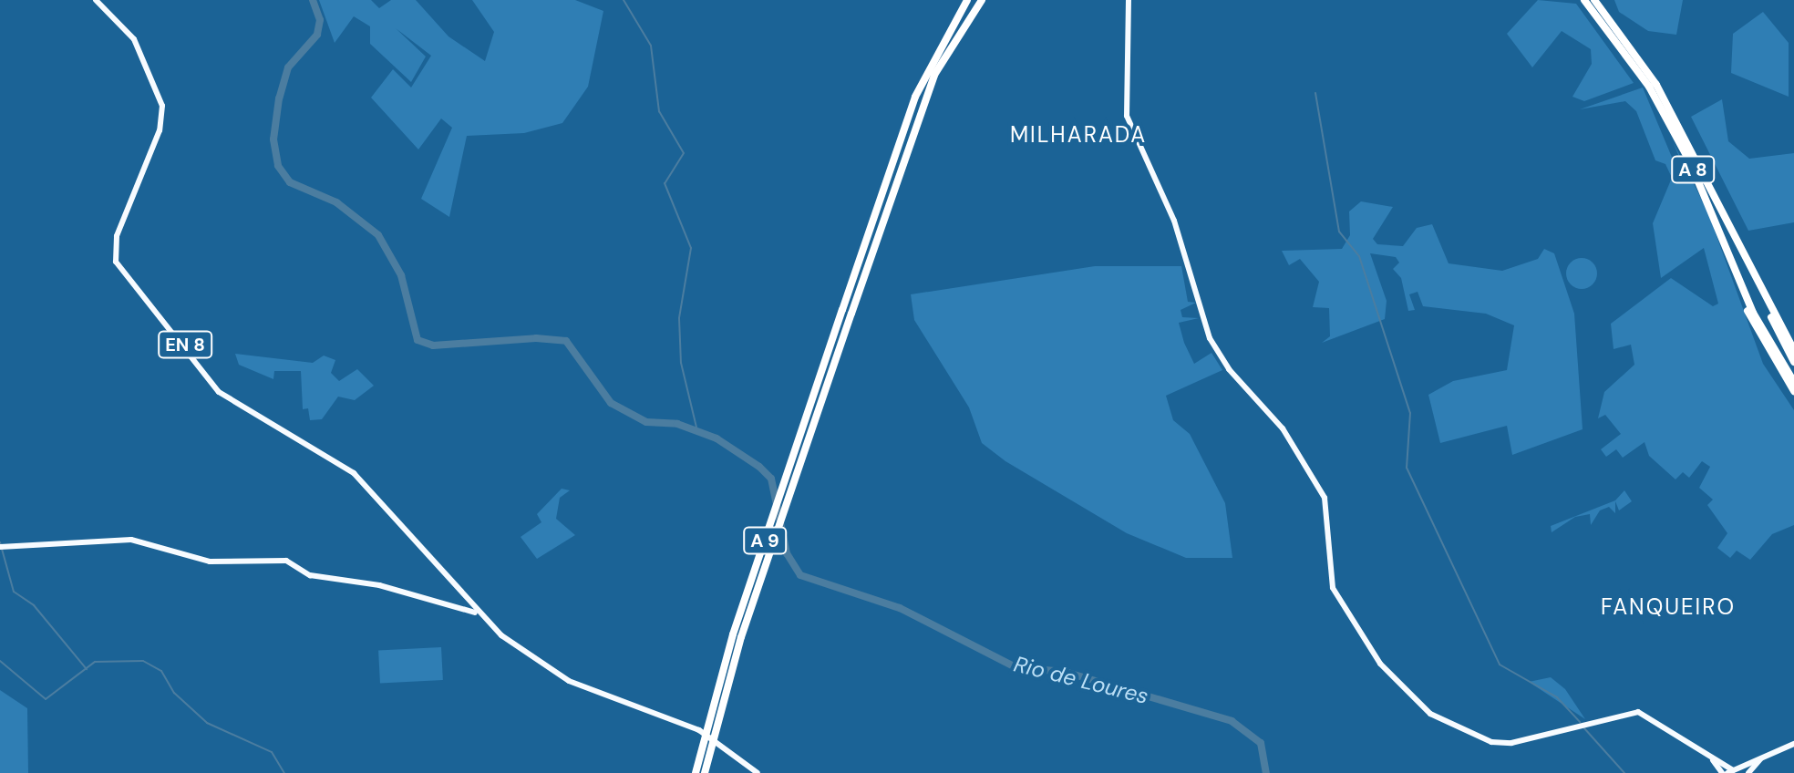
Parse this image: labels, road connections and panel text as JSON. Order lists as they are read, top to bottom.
{
  "streets": {
    "highway": ["A 8", "A 9"],
    "main road": ["EN 8"]
  },
  "districts": ["MILHARADA", "FANQUEIRO"],
  "water": ["Rio de Loures"]
}
